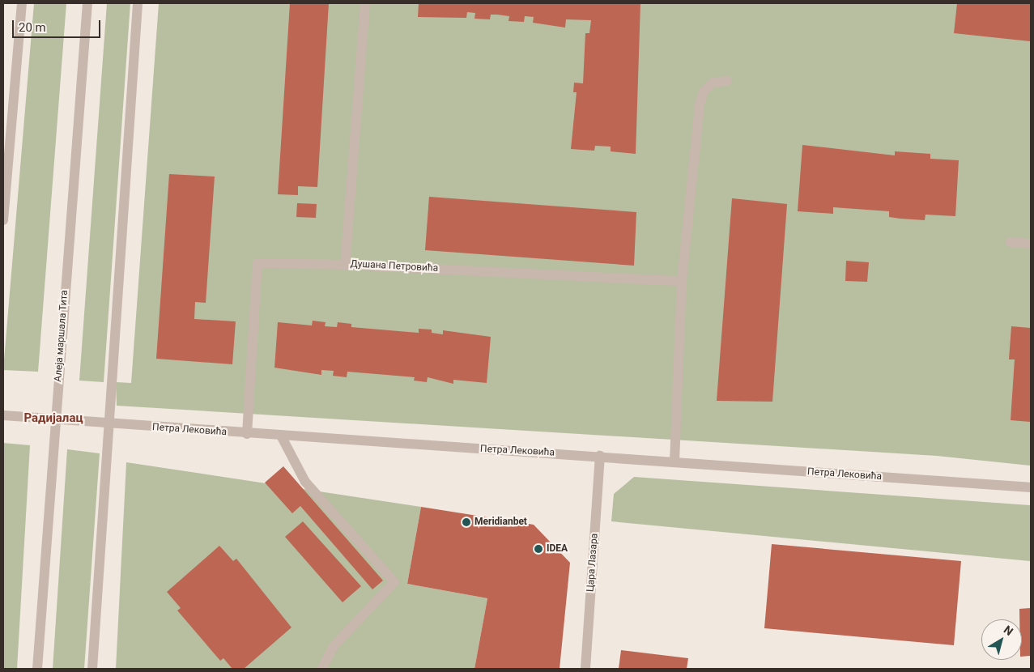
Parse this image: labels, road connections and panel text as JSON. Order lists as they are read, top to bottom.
{
  "streets": {
    "street": [
      "Душана Петровића",
      "Алеја маршала Тита",
      "Петра Лековића",
      "Цара Лазара"
    ]
  },
  "crossings": [
    ["Алеја маршала Тита", "Петра Лековића"],
    ["Петра Лековића", "Цара Лазара"]
  ],
  "districts": ["Радијалац"],
  "places": ["Meridianbet", "IDEA"],
  "scale_bar": "20 m",
  "north": "top right"
}
